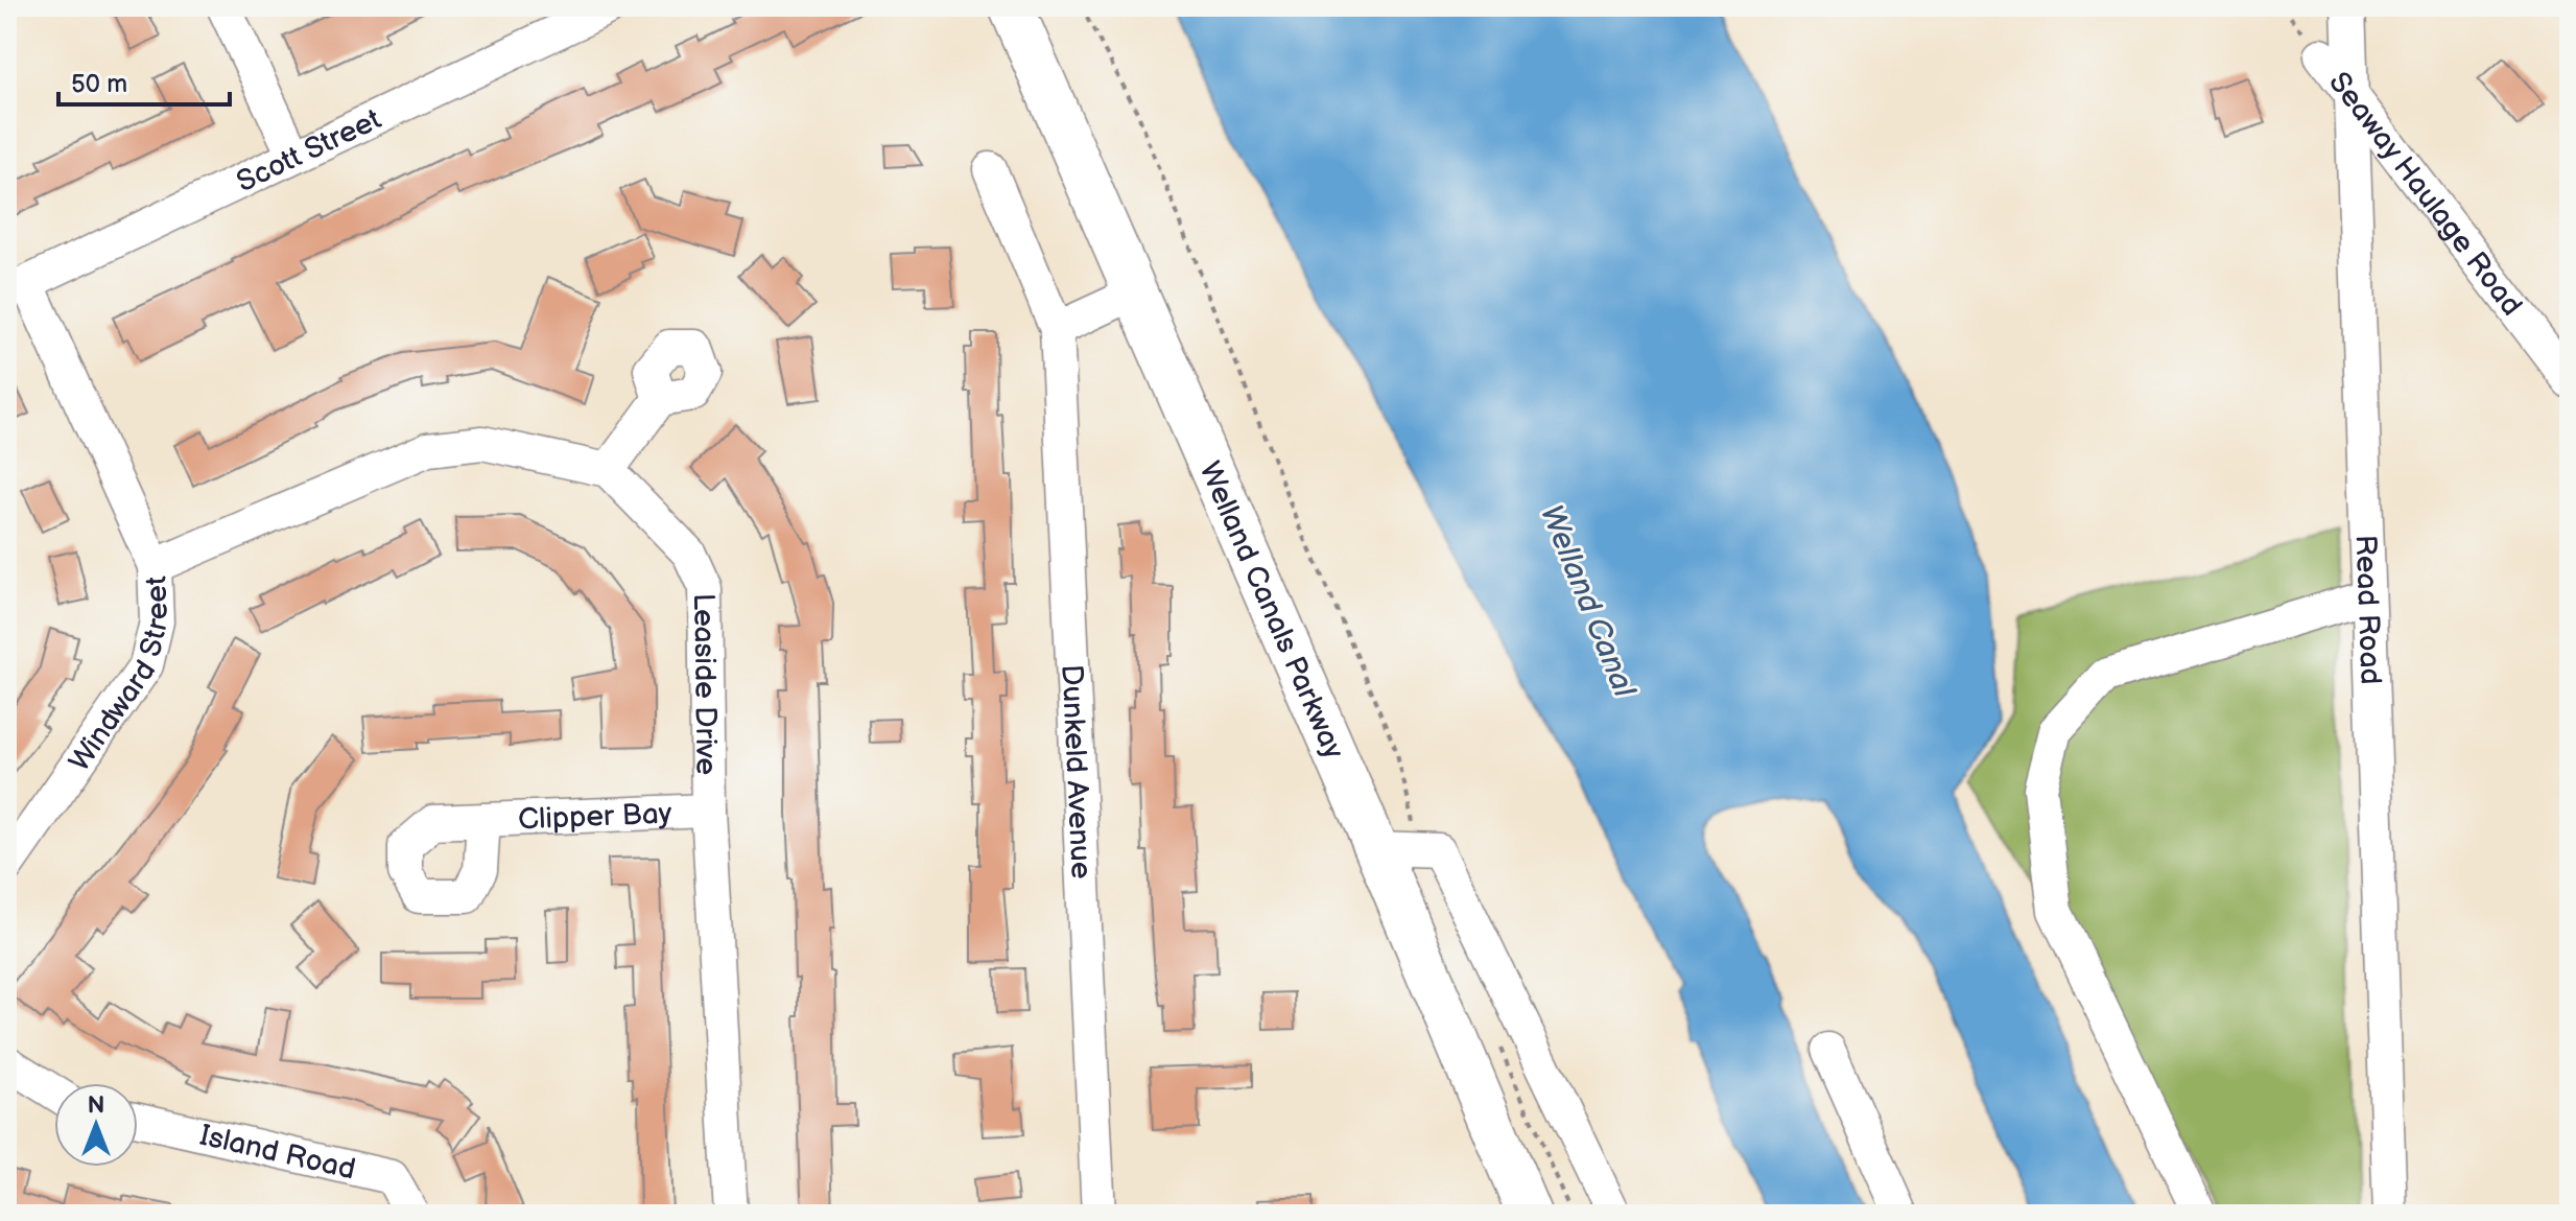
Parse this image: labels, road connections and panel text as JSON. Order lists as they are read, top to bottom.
{
  "streets": {
    "main road": ["Welland Canals Parkway"],
    "street": [
      "Scott Street",
      "Seaway Haulage Road",
      "Read Road",
      "Windward Street",
      "Leaside Drive",
      "Dunkeld Avenue",
      "Clipper Bay",
      "Island Road"
    ]
  },
  "crossings": [
    ["Scott Street", "Windward Street"],
    ["Seaway Haulage Road", "Read Road"],
    ["Leaside Drive", "Clipper Bay"]
  ],
  "water": ["Welland Canal"],
  "scale_bar": "50 m",
  "north": "top"
}
